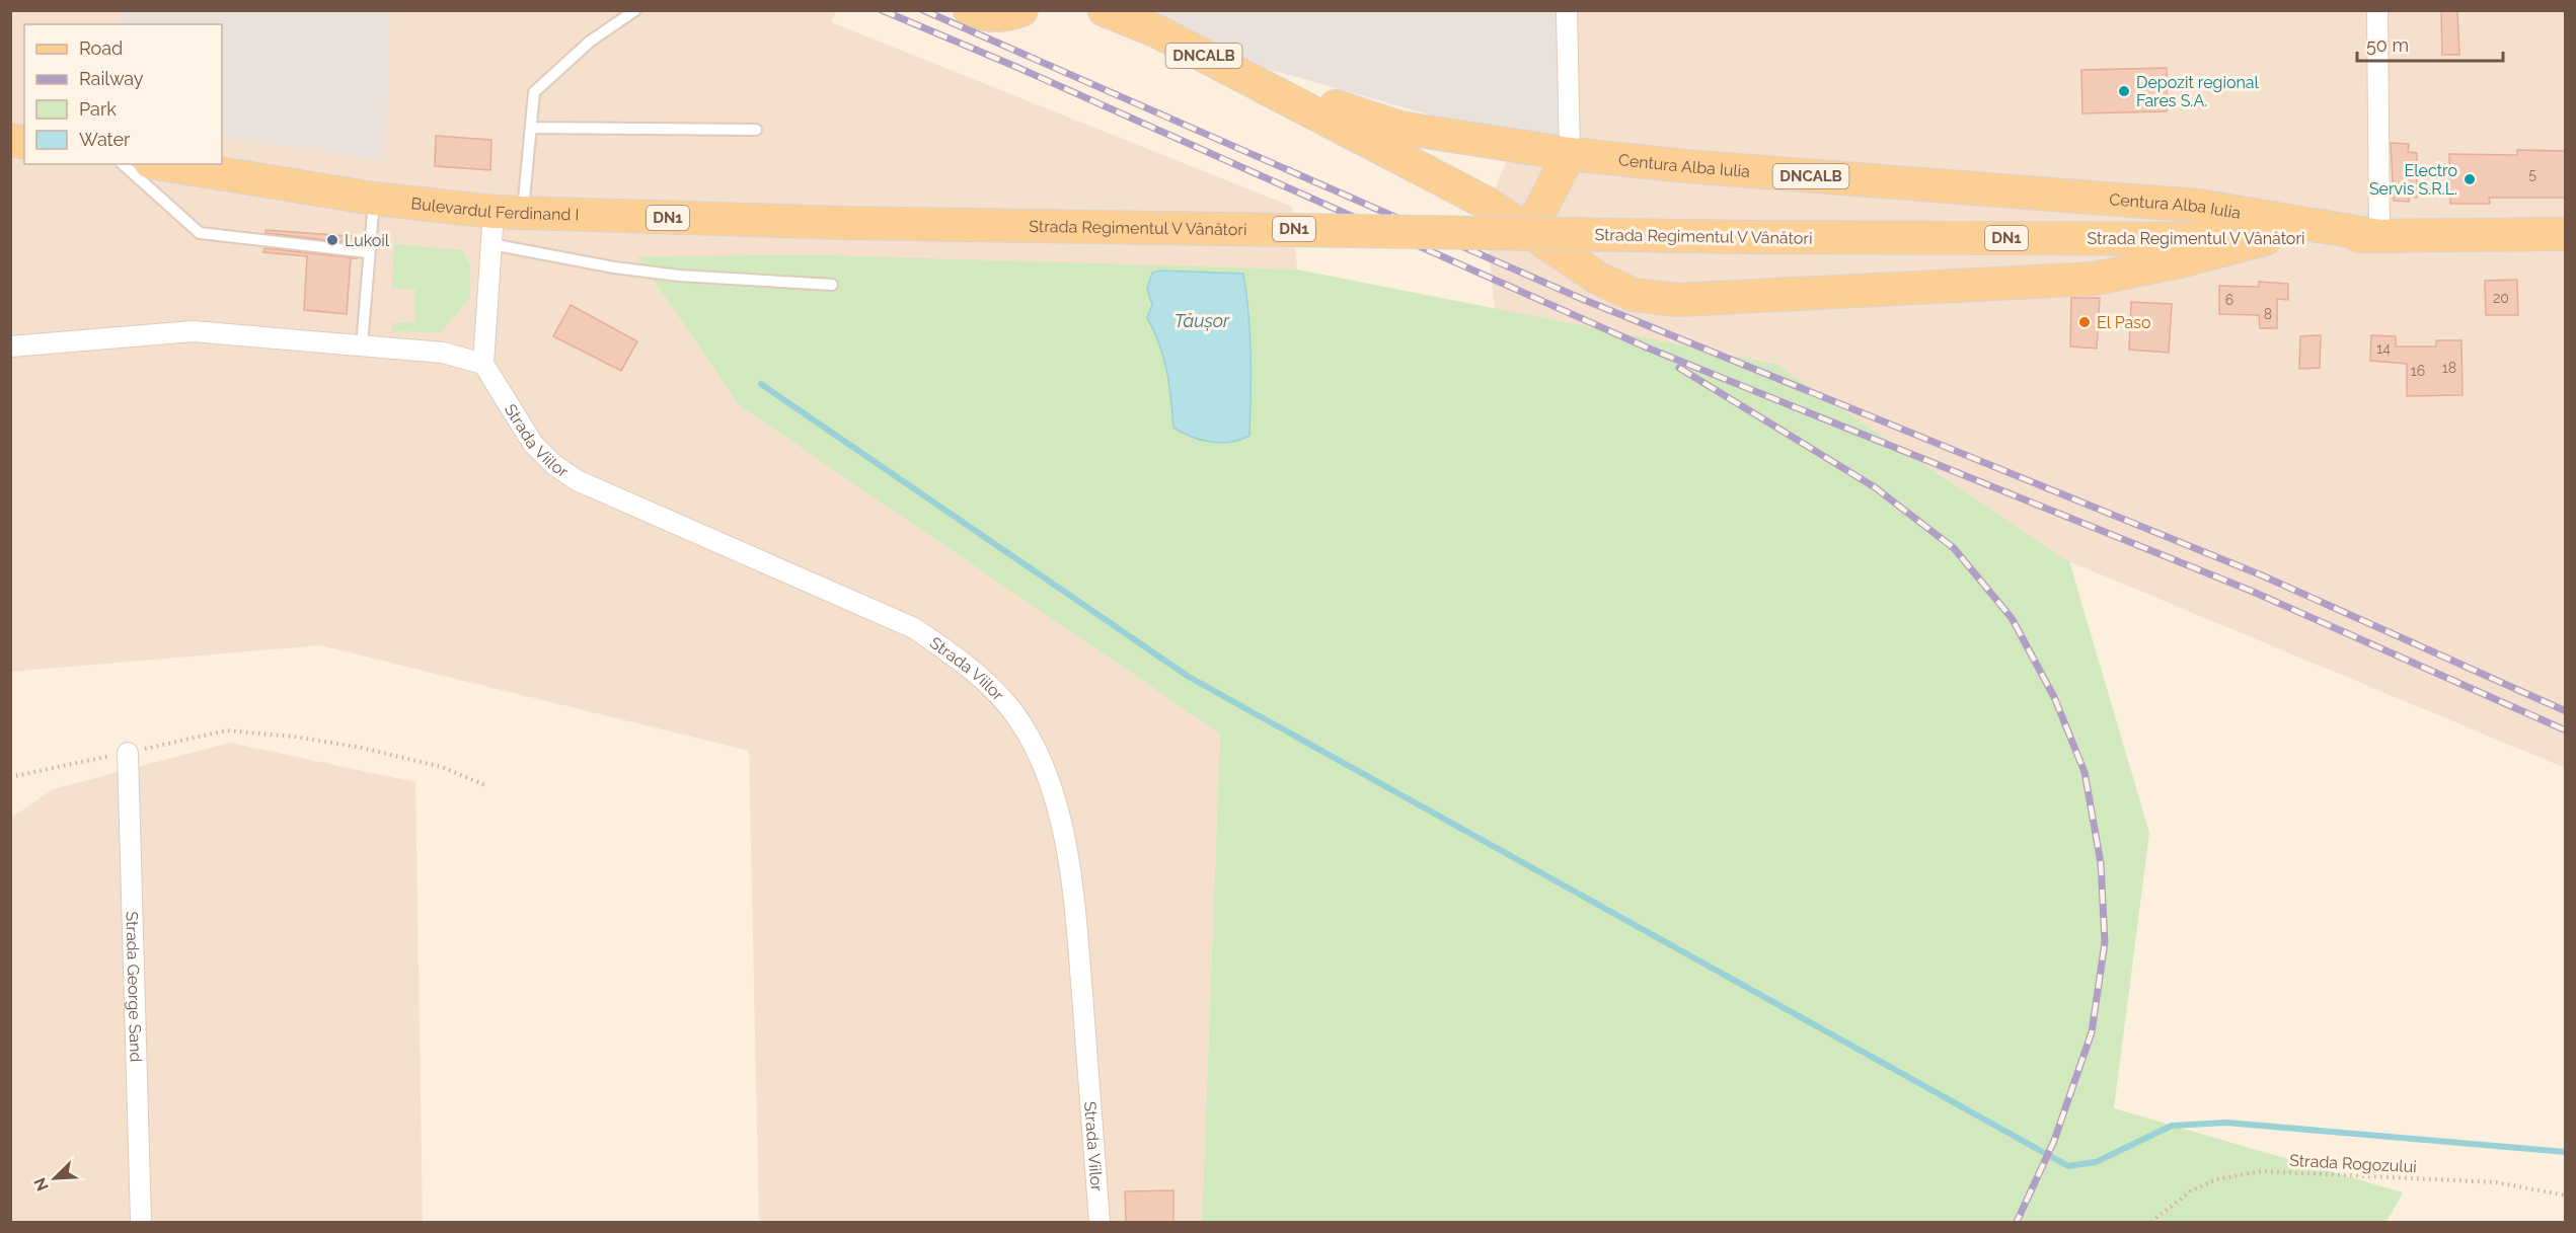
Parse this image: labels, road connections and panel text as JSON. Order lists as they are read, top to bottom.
{
  "streets": {
    "main road": [
      "DNCALB",
      "Centura Alba Iulia",
      "Bulevardul Ferdinand I",
      "DN1",
      "Strada Regimentul V Vânători"
    ],
    "street": ["Strada Viilor", "Strada George Sand"],
    "path": ["Strada Rogozului"]
  },
  "crossings": [
    ["Centura Alba Iulia", "Strada Regimentul V Vânători"],
    ["Bulevardul Ferdinand I", "Strada Regimentul V Vânători"]
  ],
  "water": ["Tăușor"],
  "places": [
    "Depozit regional Fares S.A.",
    "Electro Servis S.R.L.",
    "Lukoil",
    "El Paso"
  ],
  "house_numbers": [
    "5",
    "20",
    "6",
    "8",
    "14",
    "18",
    "16"
  ],
  "legend": [
    "Road",
    "Railway",
    "Park",
    "Water"
  ],
  "scale_bar": "50 m",
  "north": "bottom left"
}
